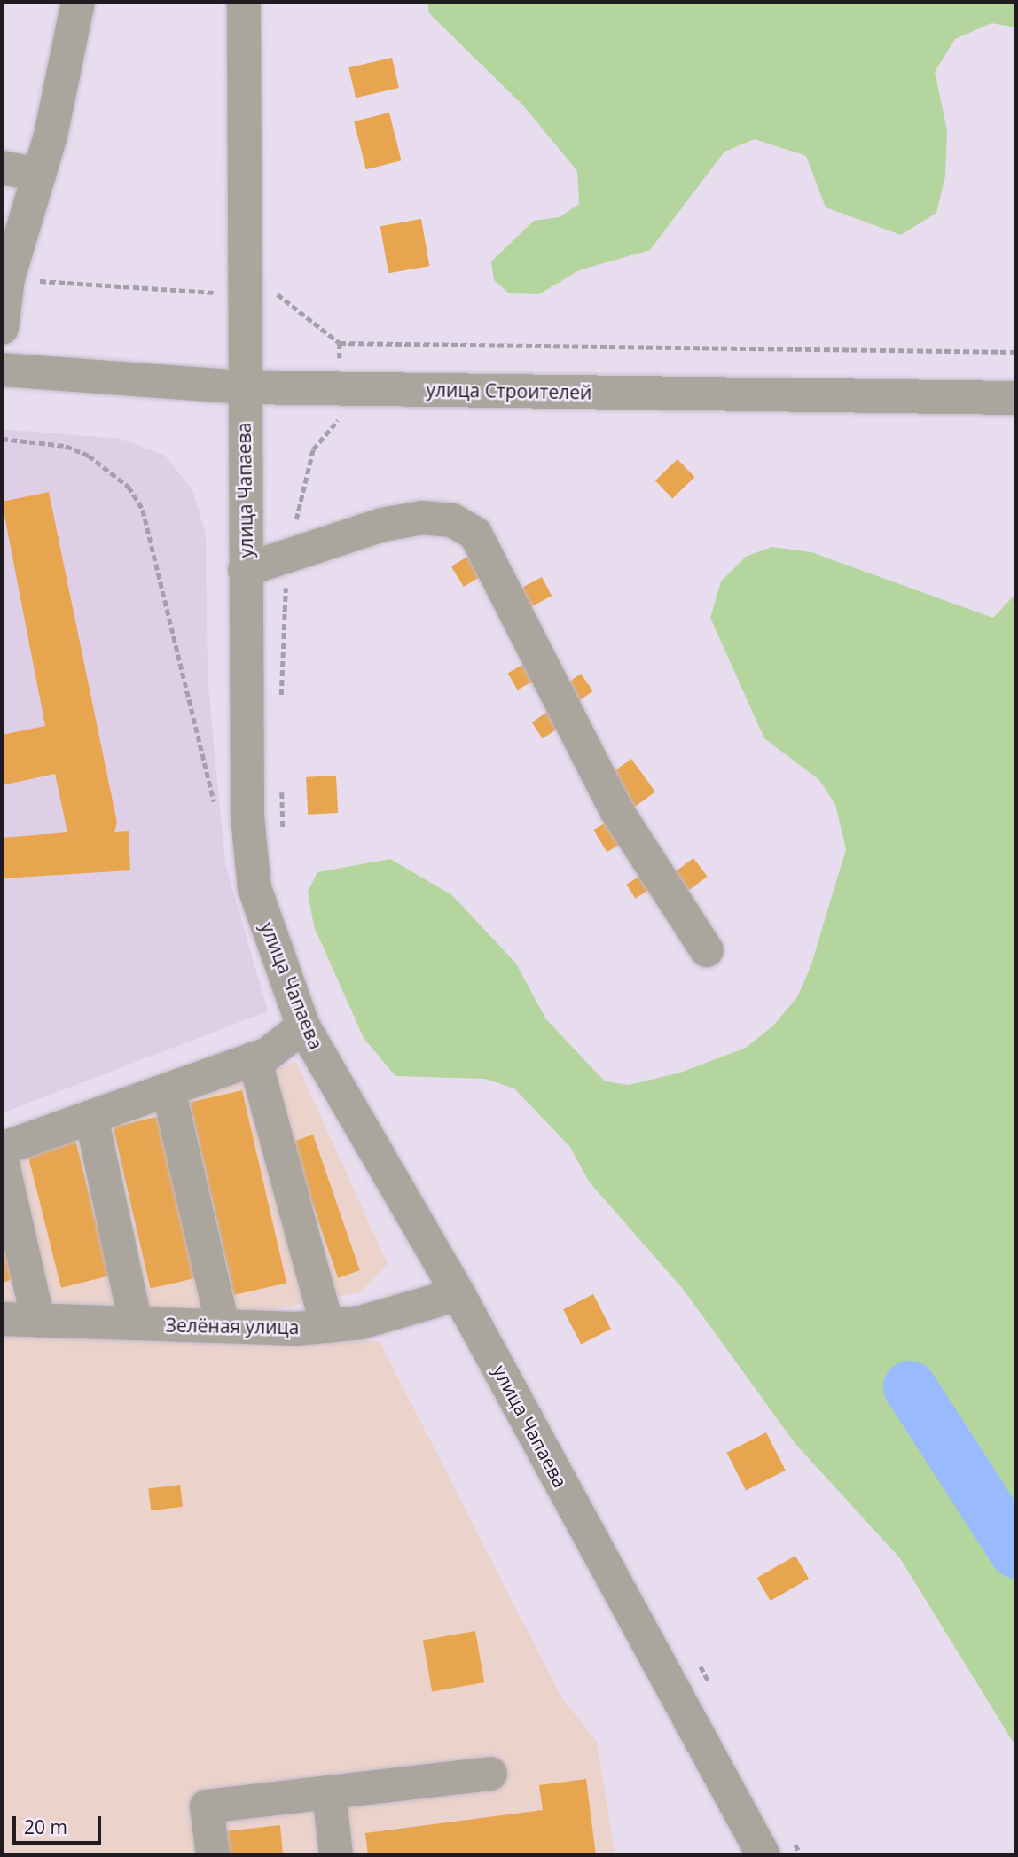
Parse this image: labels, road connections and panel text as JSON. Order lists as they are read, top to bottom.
{
  "streets": {
    "street": ["улица Строителей", "улица Чапаева", "Зелёная улица"]
  },
  "crossings": [
    ["улица Строителей", "улица Чапаева"],
    ["улица Чапаева", "Зелёная улица"]
  ],
  "scale_bar": "20 m"
}
